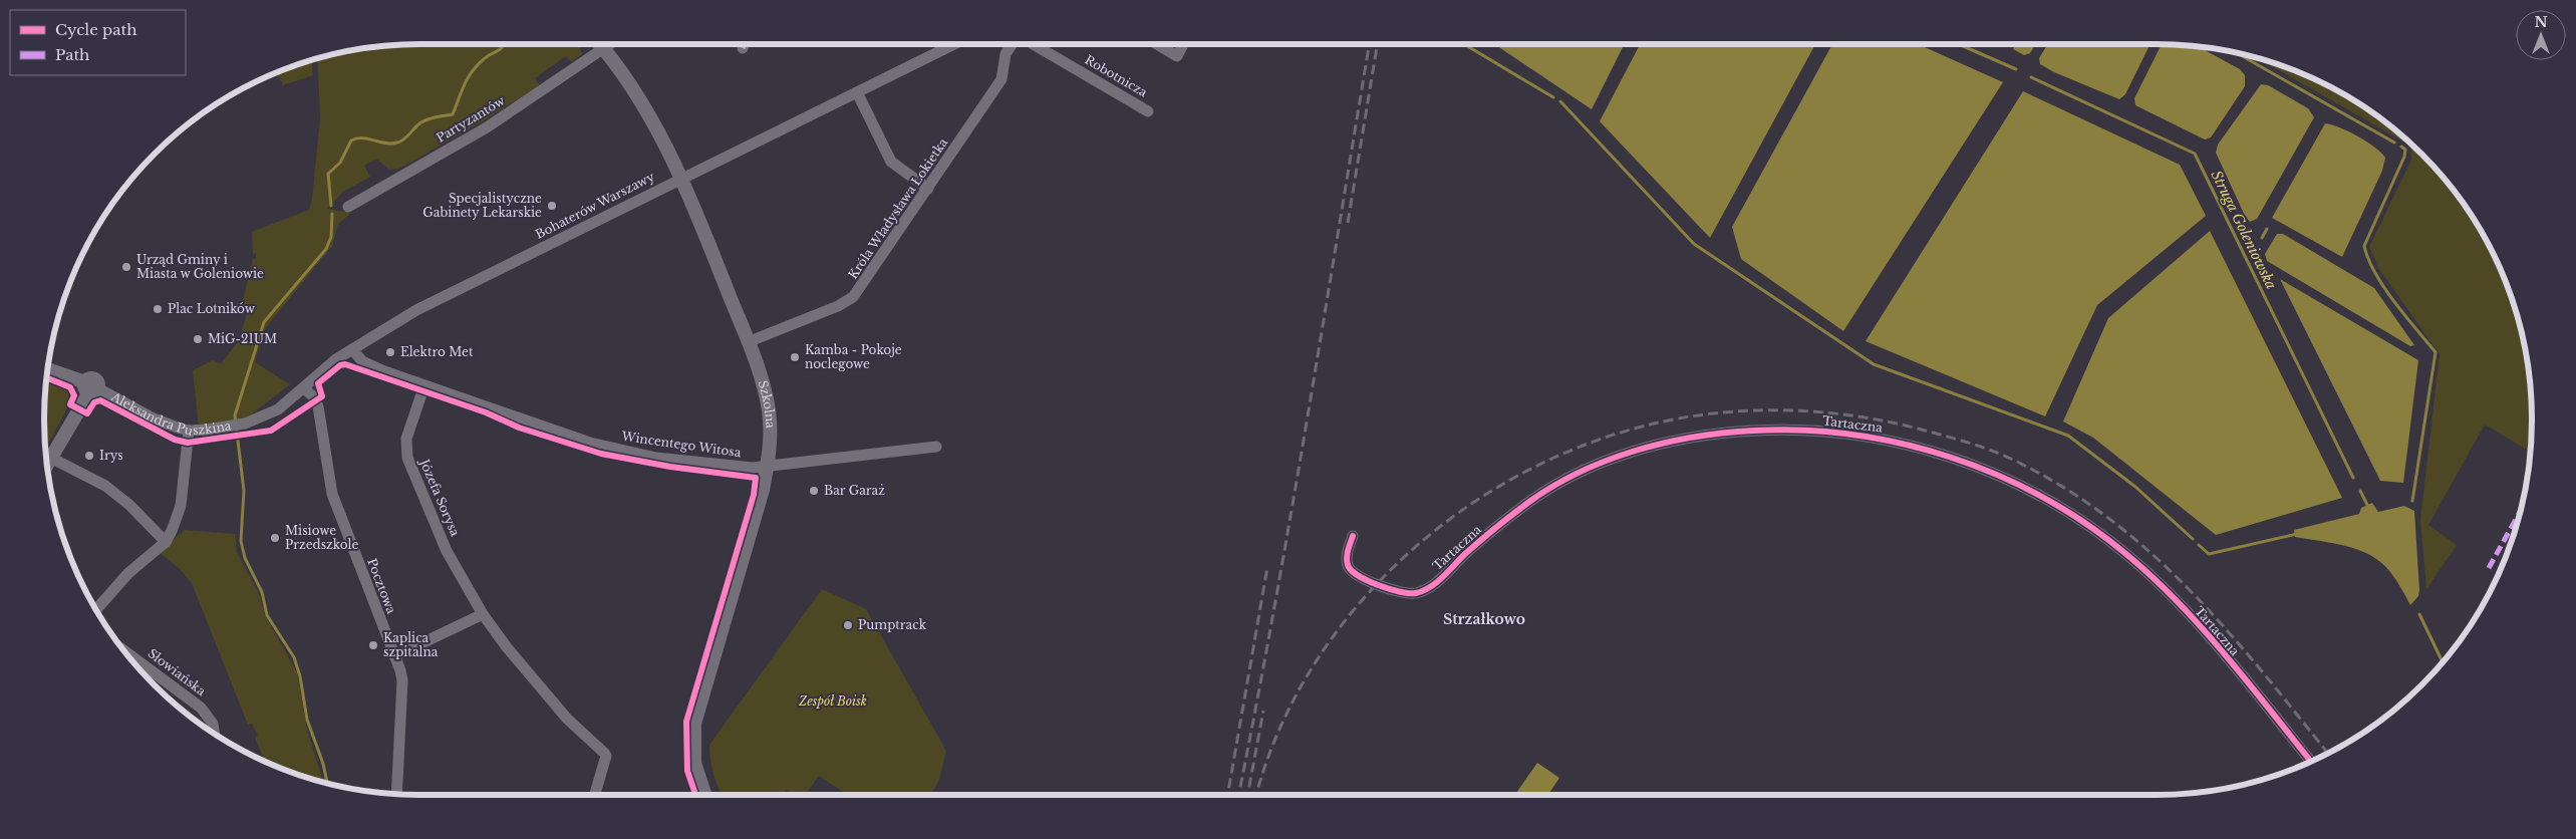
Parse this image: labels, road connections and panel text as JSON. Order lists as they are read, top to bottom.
{
  "streets": {
    "street": [
      "Robotnicza",
      "Partyzantów",
      "Bohaterów Warszawy",
      "Króla Władysława Łokietka",
      "Szkolna",
      "Aleksandra Puszkina",
      "Tartaczna",
      "Wincentego Witosa",
      "Józefa Sorysa",
      "Pocztowa",
      "Słowiańska"
    ]
  },
  "crossings": [
    ["Partyzantów", "Szkolna"],
    ["Bohaterów Warszawy", "Szkolna"],
    ["Bohaterów Warszawy", "Aleksandra Puszkina"],
    ["Bohaterów Warszawy", "Wincentego Witosa"],
    ["Bohaterów Warszawy", "Pocztowa"],
    ["Króla Władysława Łokietka", "Szkolna"],
    ["Szkolna", "Wincentego Witosa"],
    ["Wincentego Witosa", "Józefa Sorysa"]
  ],
  "districts": ["Strzałkowo"],
  "water": ["Struga Goleniowska"],
  "parks": ["Zespół Boisk"],
  "places": [
    "Specjalistyczne Gabinety Lekarskie",
    "Urząd Gminy i Miasta w Goleniowie",
    "Plac Lotników",
    "MiG-21UM",
    "Elektro Met",
    "Kamba - Pokoje noclegowe",
    "Irys",
    "Bar Garaż",
    "Misiowe Przedszkole",
    "Pumptrack",
    "Kaplica szpitalna"
  ],
  "legend": ["Cycle path", "Path"],
  "north": "top"
}
